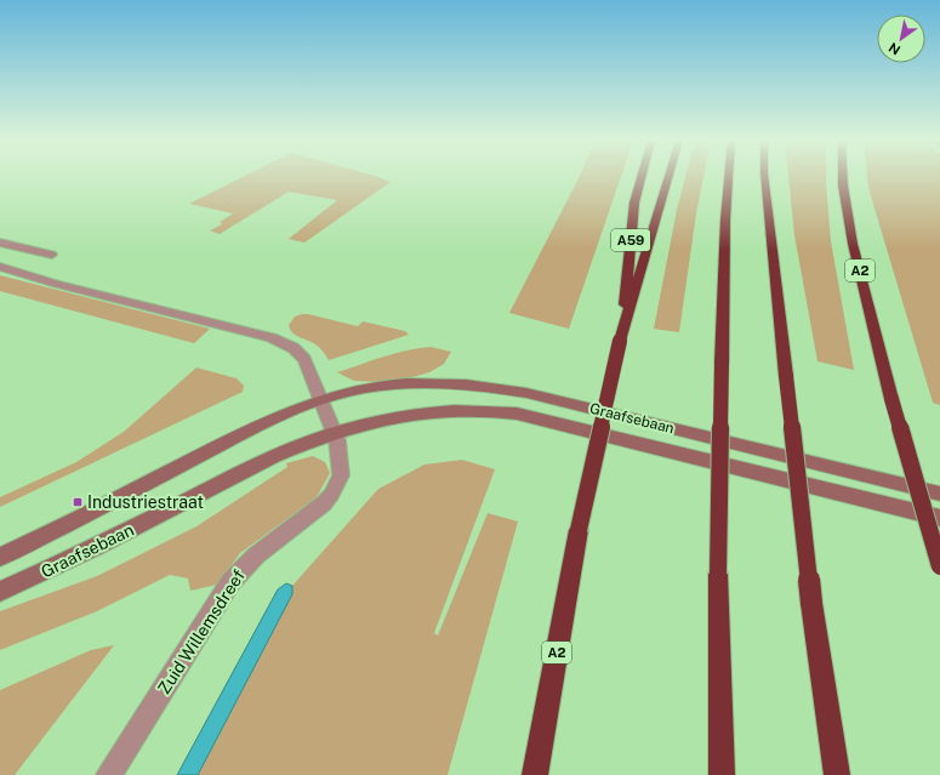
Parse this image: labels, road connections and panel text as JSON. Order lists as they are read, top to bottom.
{
  "streets": {
    "highway": ["A59", "A2"],
    "main road": ["Graafsebaan"],
    "street": ["Zuid Willemsdreef"]
  },
  "crossings": [
    ["A59", "A2"],
    ["Graafsebaan", "Zuid Willemsdreef"]
  ],
  "places": {
    "transit": ["Industriestraat"]
  },
  "north": "bottom left"
}
